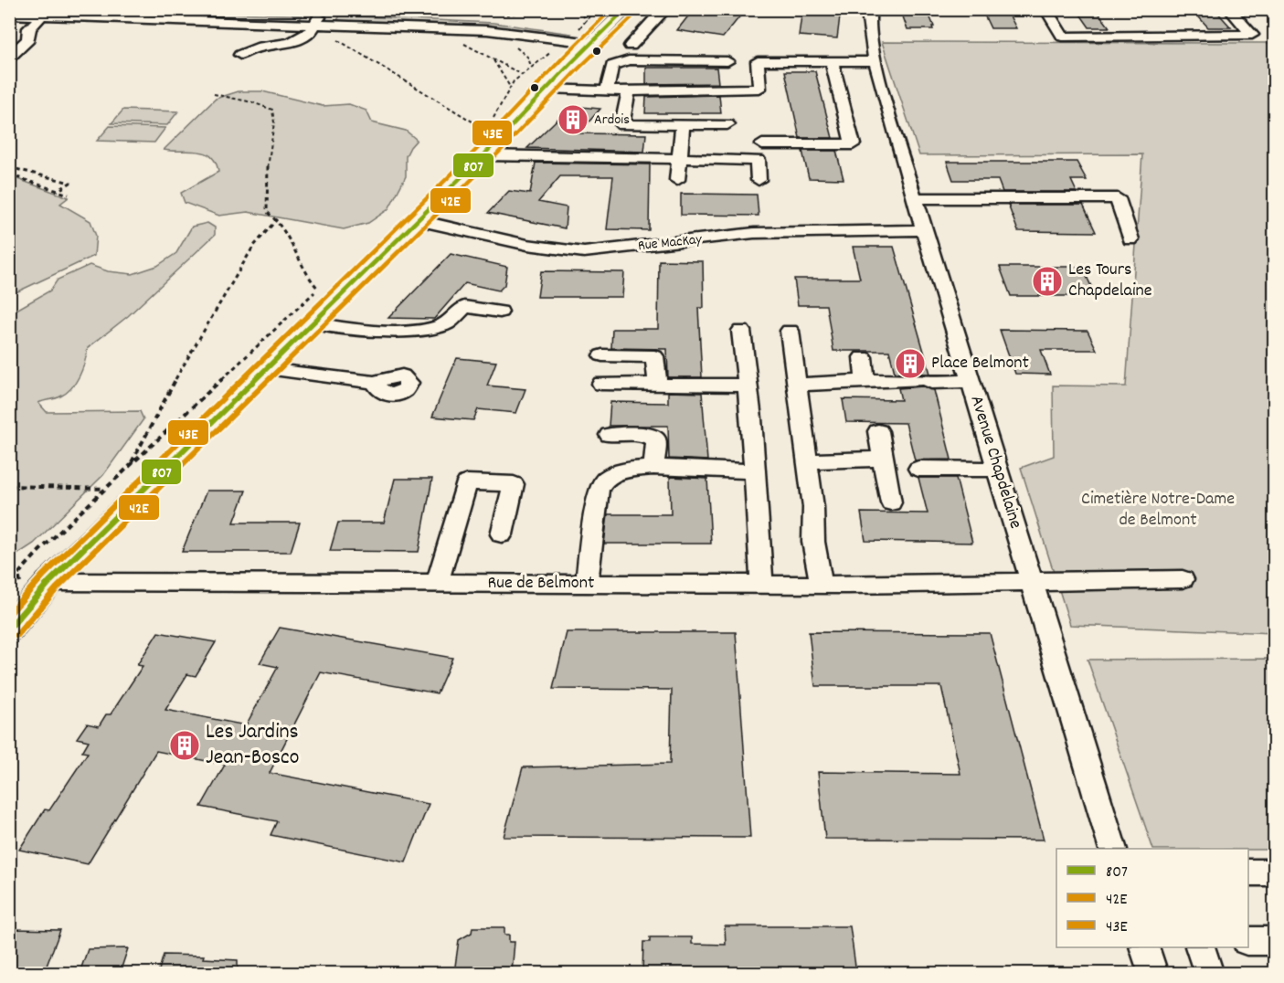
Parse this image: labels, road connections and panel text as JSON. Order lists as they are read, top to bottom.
{
  "streets": {
    "street": ["Rue MacKay", "Avenue Chapdelaine", "Rue de Belmont"]
  },
  "crossings": [
    ["Rue MacKay", "Avenue Chapdelaine"],
    ["Avenue Chapdelaine", "Rue de Belmont"]
  ],
  "parks": ["Cimetière Notre-Dame de Belmont"],
  "places": {
    "building": [
      "Ardois",
      "Les Tours Chapdelaine",
      "Place Belmont",
      "Les Jardins Jean-Bosco"
    ]
  },
  "lines": ["transit line 807", "transit line 43E", "transit line 42E"],
  "legend": ["807", "42E", "43E"]
}
